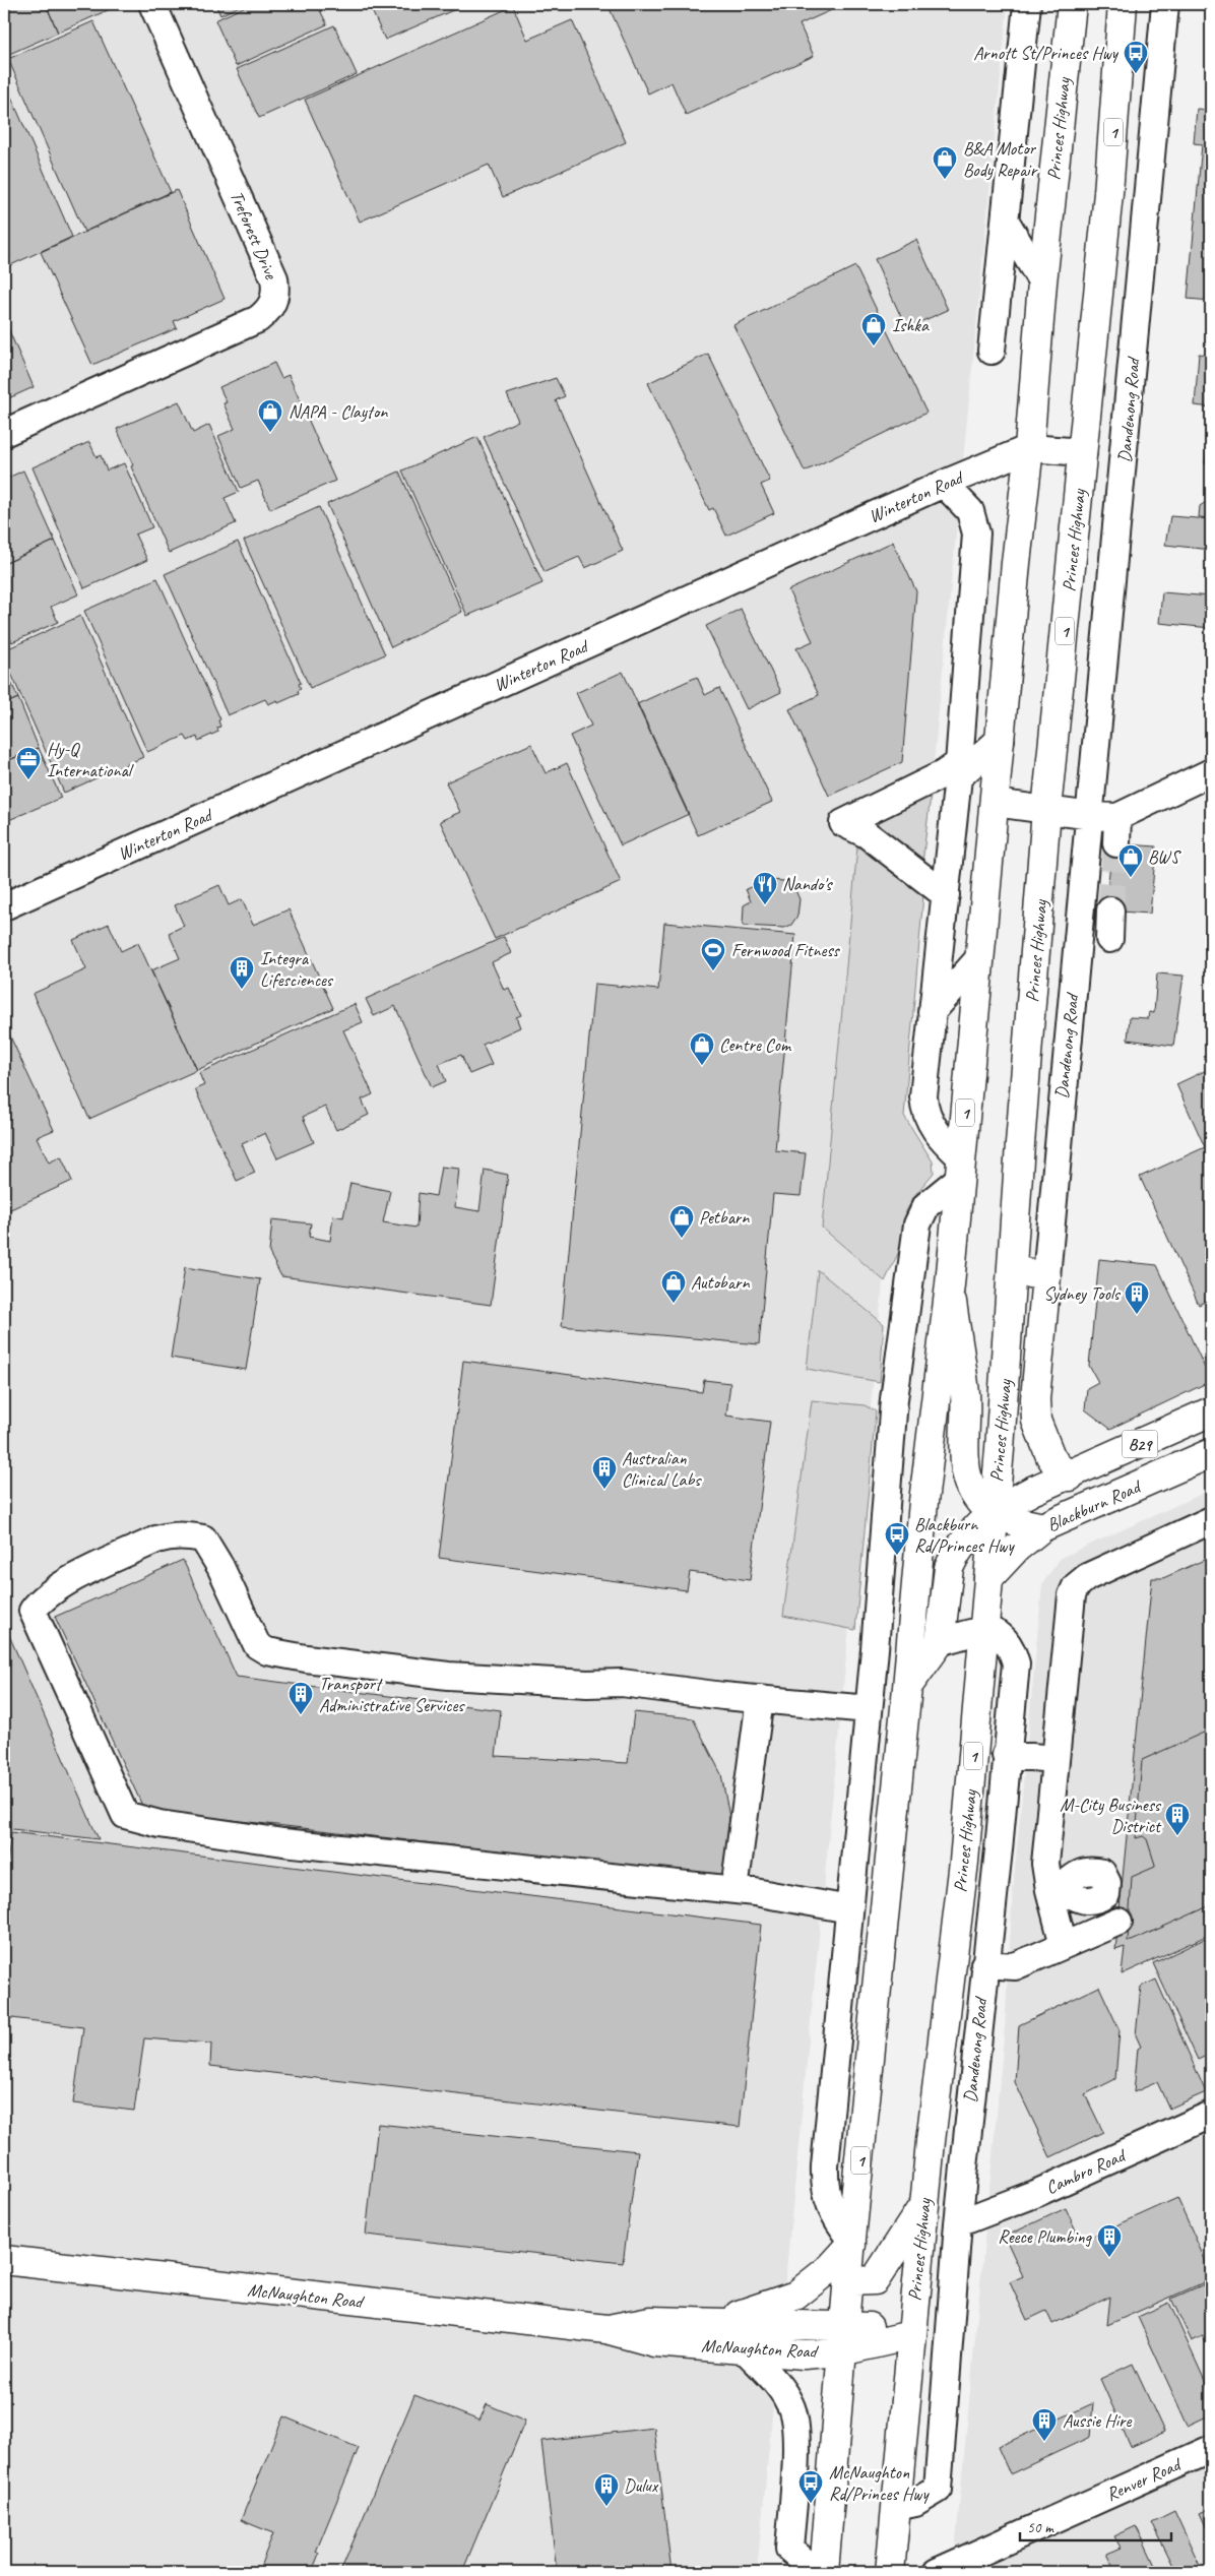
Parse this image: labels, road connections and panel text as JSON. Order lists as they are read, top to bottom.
{
  "streets": {
    "main road": [
      "Princes Highway",
      "1",
      "B29",
      "Blackburn Road",
      "McNaughton Road"
    ],
    "street": [
      "Treforest Drive",
      "Dandenong Road",
      "Winterton Road",
      "Cambro Road",
      "Renver Road"
    ]
  },
  "crossings": [
    ["Princes Highway", "Dandenong Road"],
    ["Princes Highway", "Winterton Road"],
    ["Princes Highway", "Blackburn Road"],
    ["Princes Highway", "McNaughton Road"],
    ["Dandenong Road", "Cambro Road"]
  ],
  "places": {
    "bus stop": ["Arnott St/Princes Hwy", "Blackburn Rd/Princes Hwy", "McNaughton Rd/Princes Hwy"],
    "shop": [
      "B&A Motor Body Repair",
      "Ishka",
      "NAPA - Clayton",
      "BWS",
      "Centre Com",
      "Petbarn",
      "Autobarn"
    ],
    "office": ["Hy-Q International"],
    "restaurant": ["Nando's"],
    "sports": ["Fernwood Fitness"],
    "building": [
      "Integra Lifesciences",
      "Sydney Tools",
      "Australian Clinical Labs",
      "Transport Administrative Services",
      "M-City Business District",
      "Reece Plumbing",
      "Aussie Hire",
      "Dulux"
    ]
  },
  "scale_bar": "50 m"
}
